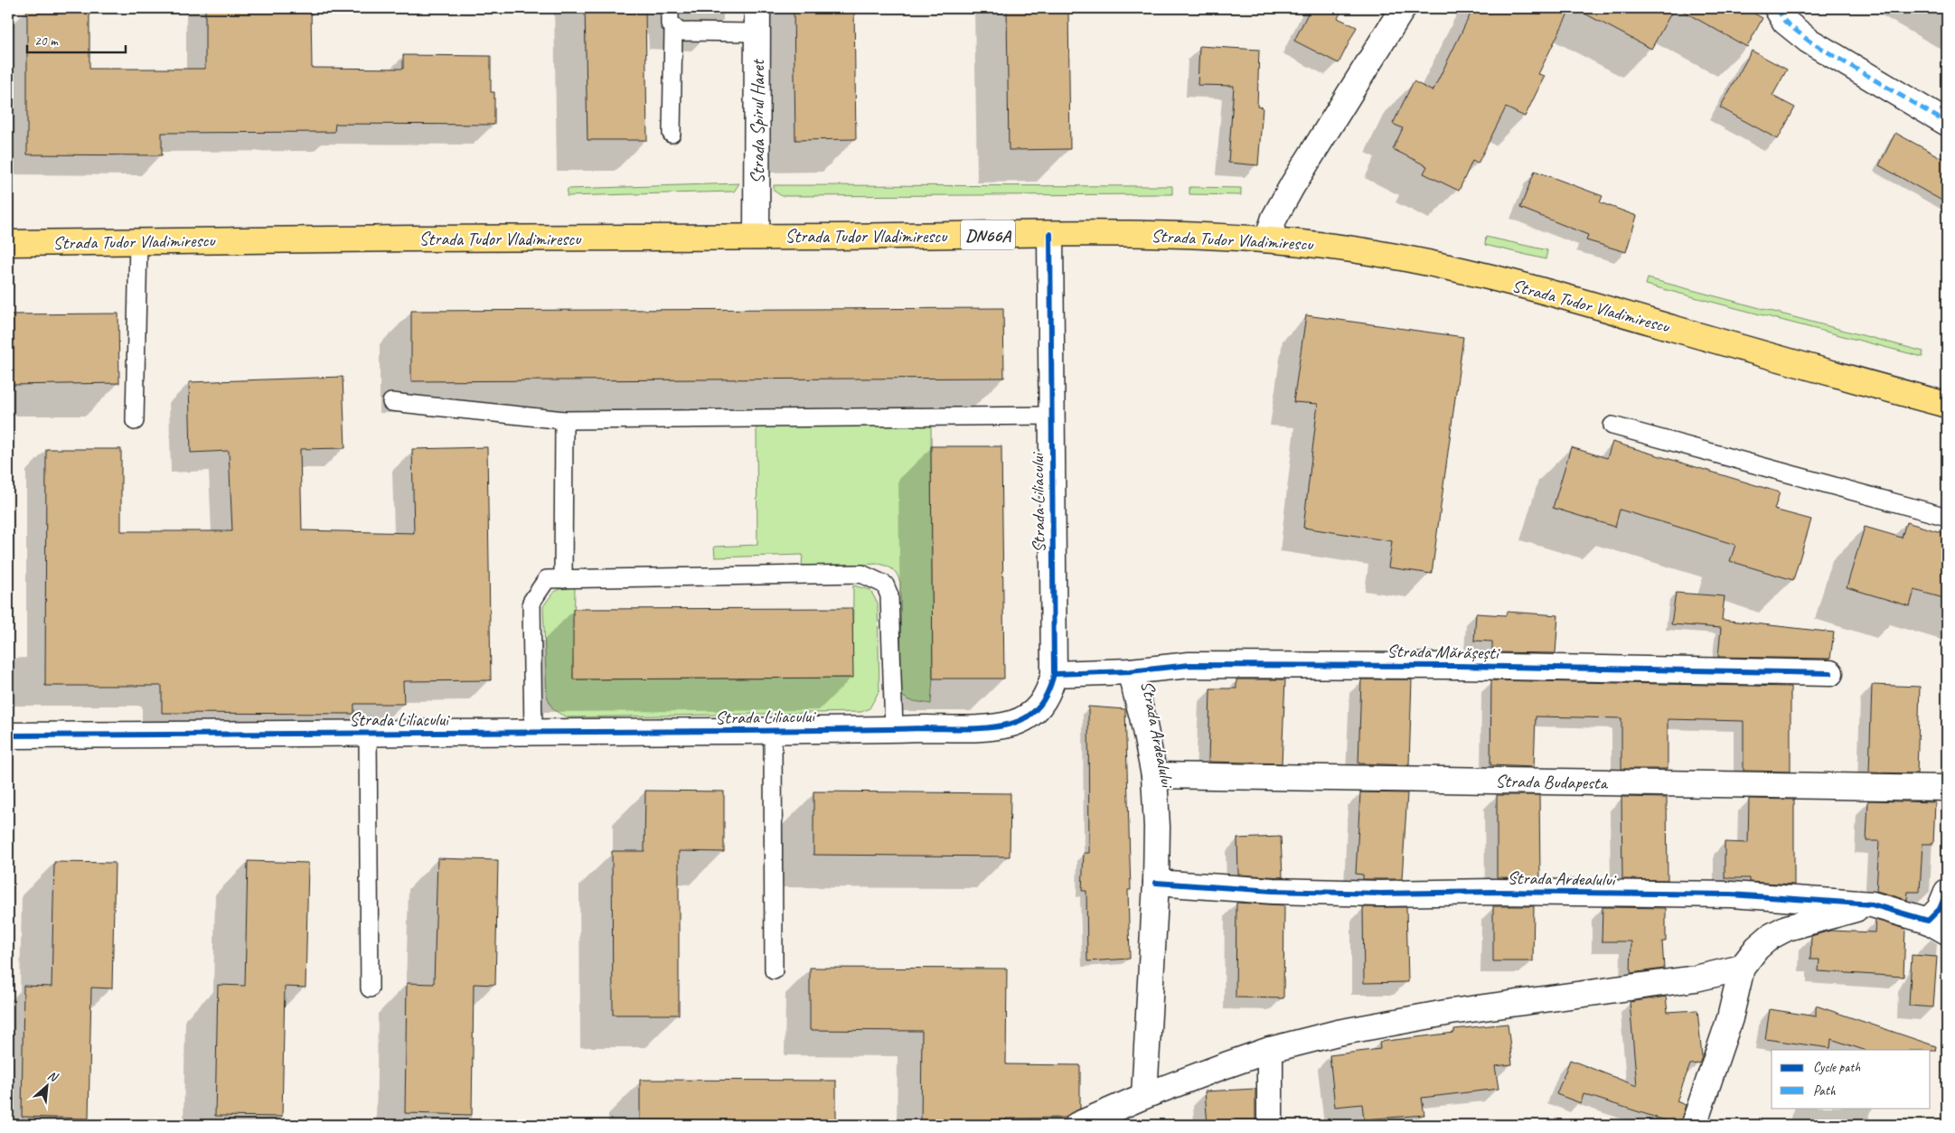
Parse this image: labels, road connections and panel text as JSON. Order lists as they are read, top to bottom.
{
  "streets": {
    "main road": ["DN66A", "Strada Tudor Vladimirescu"],
    "street": [
      "Strada Spirul Haret",
      "Strada Liliacului",
      "Strada Mărășești",
      "Strada Ardealului",
      "Strada Budapesta"
    ]
  },
  "crossings": [
    ["Strada Spirul Haret", "Strada Tudor Vladimirescu"],
    ["Strada Tudor Vladimirescu", "Strada Liliacului"],
    ["Strada Liliacului", "Strada Mărășești"],
    ["Strada Mărășești", "Strada Ardealului"],
    ["Strada Ardealului", "Strada Budapesta"]
  ],
  "legend": ["Cycle path", "Path"],
  "scale_bar": "20 m",
  "north": "top right"
}
